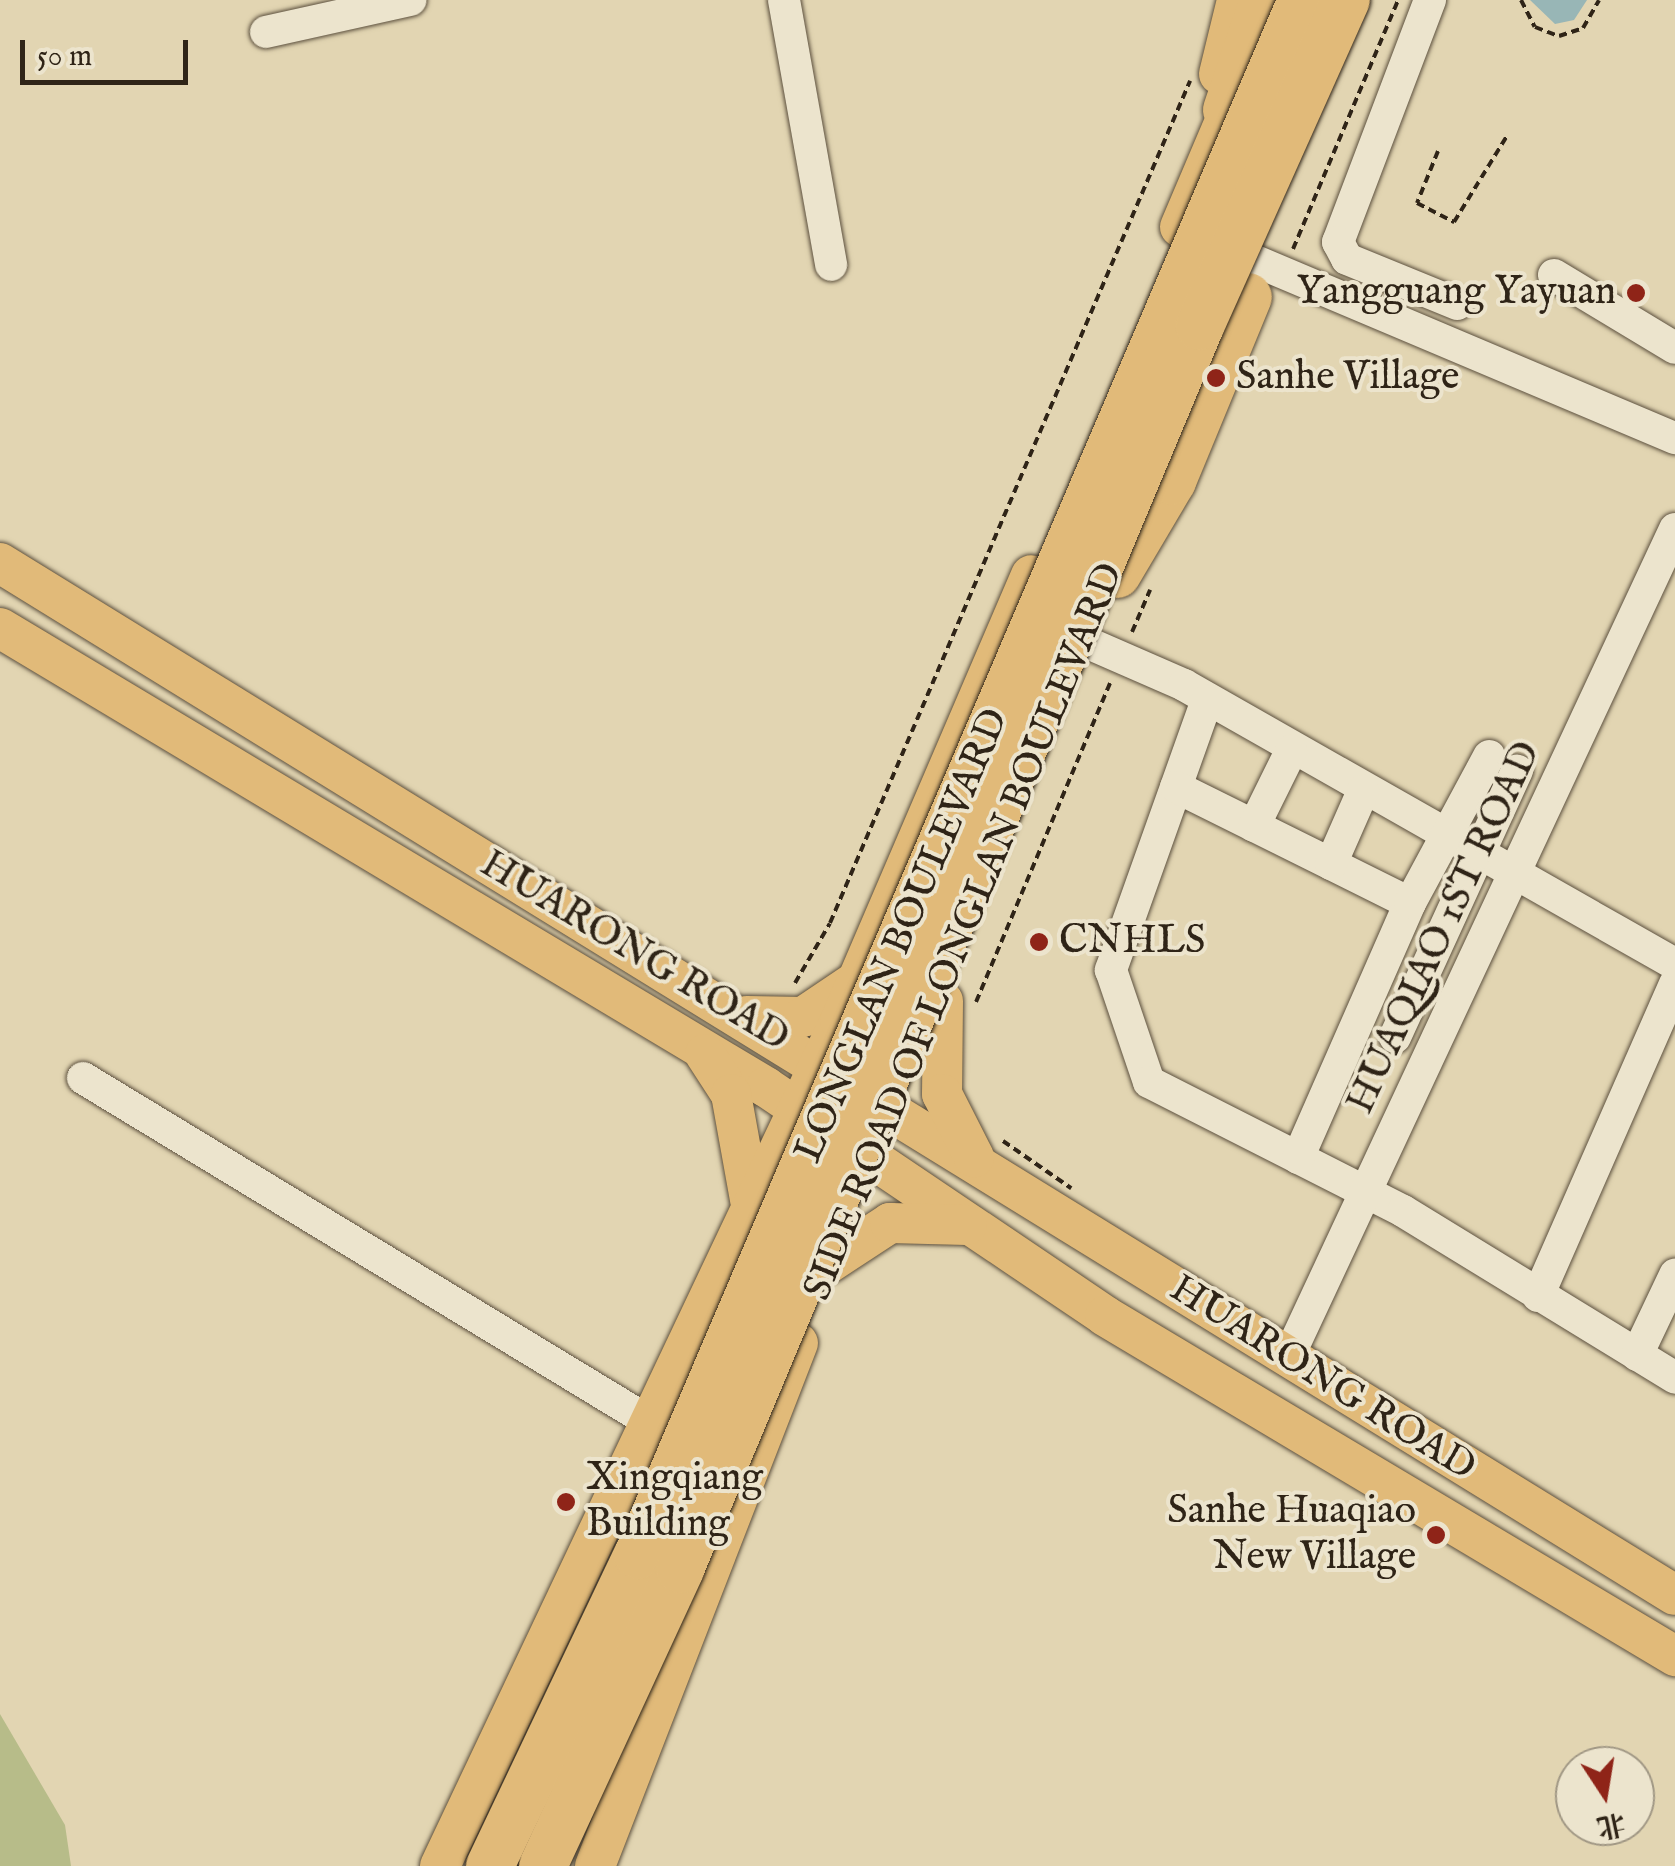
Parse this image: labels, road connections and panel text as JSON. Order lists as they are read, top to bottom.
{
  "streets": {
    "highway": ["LONGLAN BOULEVARD"],
    "main road": ["SIDE ROAD OF LONGLAN BOULEVARD", "HUARONG ROAD"],
    "street": ["HUAQIAO 1ST ROAD"]
  },
  "crossings": [
    ["HUAQIAO 1ST ROAD", "HUARONG ROAD"],
    ["SIDE ROAD OF LONGLAN BOULEVARD", "HUARONG ROAD"]
  ],
  "places": [
    "Yangguang Yayuan",
    "Sanhe Village",
    "CNHLS",
    "Xingqiang Building",
    "Sanhe Huaqiao New Village"
  ],
  "scale_bar": "50 m",
  "north": "bottom"
}
